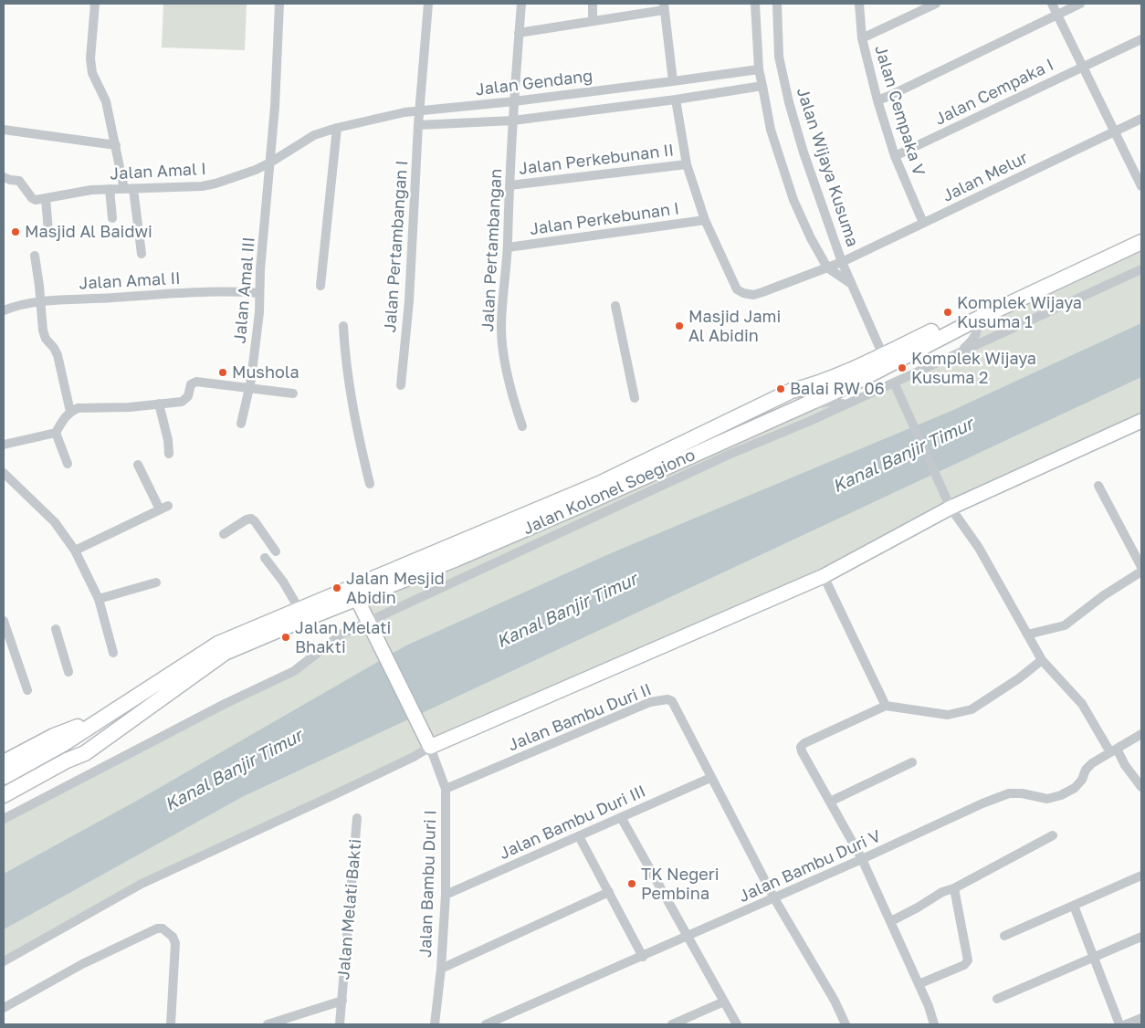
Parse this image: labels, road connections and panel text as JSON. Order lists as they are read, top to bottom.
{
  "streets": {
    "main road": ["Jalan Kolonel Soegiono"],
    "street": [
      "Jalan Gendang",
      "Jalan Cempaka I",
      "Jalan Cempaka V",
      "Jalan Perkebunan II",
      "Jalan Wijaya Kusuma",
      "Jalan Amal I",
      "Jalan Melur",
      "Jalan Perkebunan I",
      "Jalan Pertambangan I",
      "Jalan Pertambangan",
      "Jalan Amal II",
      "Jalan Amal III",
      "Jalan Bambu Duri II",
      "Jalan Bambu Duri III",
      "Jalan Bambu Duri V",
      "Jalan Bambu Duri I",
      "Jalan Melati Bakti"
    ]
  },
  "crossings": [
    ["Jalan Gendang", "Jalan Wijaya Kusuma"],
    ["Jalan Gendang", "Jalan Amal I"],
    ["Jalan Gendang", "Jalan Melur"],
    ["Jalan Gendang", "Jalan Pertambangan I"],
    ["Jalan Gendang", "Jalan Pertambangan"],
    ["Jalan Cempaka I", "Jalan Cempaka V"],
    ["Jalan Cempaka V", "Jalan Melur"],
    ["Jalan Perkebunan II", "Jalan Melur"],
    ["Jalan Perkebunan II", "Jalan Pertambangan"],
    ["Jalan Wijaya Kusuma", "Jalan Melur"],
    ["Jalan Wijaya Kusuma", "Jalan Kolonel Soegiono"],
    ["Jalan Amal I", "Jalan Pertambangan I"],
    ["Jalan Amal I", "Jalan Amal III"],
    ["Jalan Melur", "Jalan Perkebunan I"],
    ["Jalan Perkebunan I", "Jalan Pertambangan"],
    ["Jalan Amal II", "Jalan Amal III"],
    ["Jalan Bambu Duri II", "Jalan Bambu Duri III"],
    ["Jalan Bambu Duri II", "Jalan Bambu Duri V"],
    ["Jalan Bambu Duri II", "Jalan Bambu Duri I"],
    ["Jalan Bambu Duri III", "Jalan Bambu Duri I"]
  ],
  "water": ["Kanal Banjir Timur"],
  "places": [
    "Masjid Al Baidwi",
    "Komplek Wijaya Kusuma 1",
    "Masjid Jami Al Abidin",
    "Komplek Wijaya Kusuma 2",
    "Mushola",
    "Balai RW 06",
    "Jalan Mesjid Abidin",
    "Jalan Melati Bhakti",
    "TK Negeri Pembina"
  ]
}
